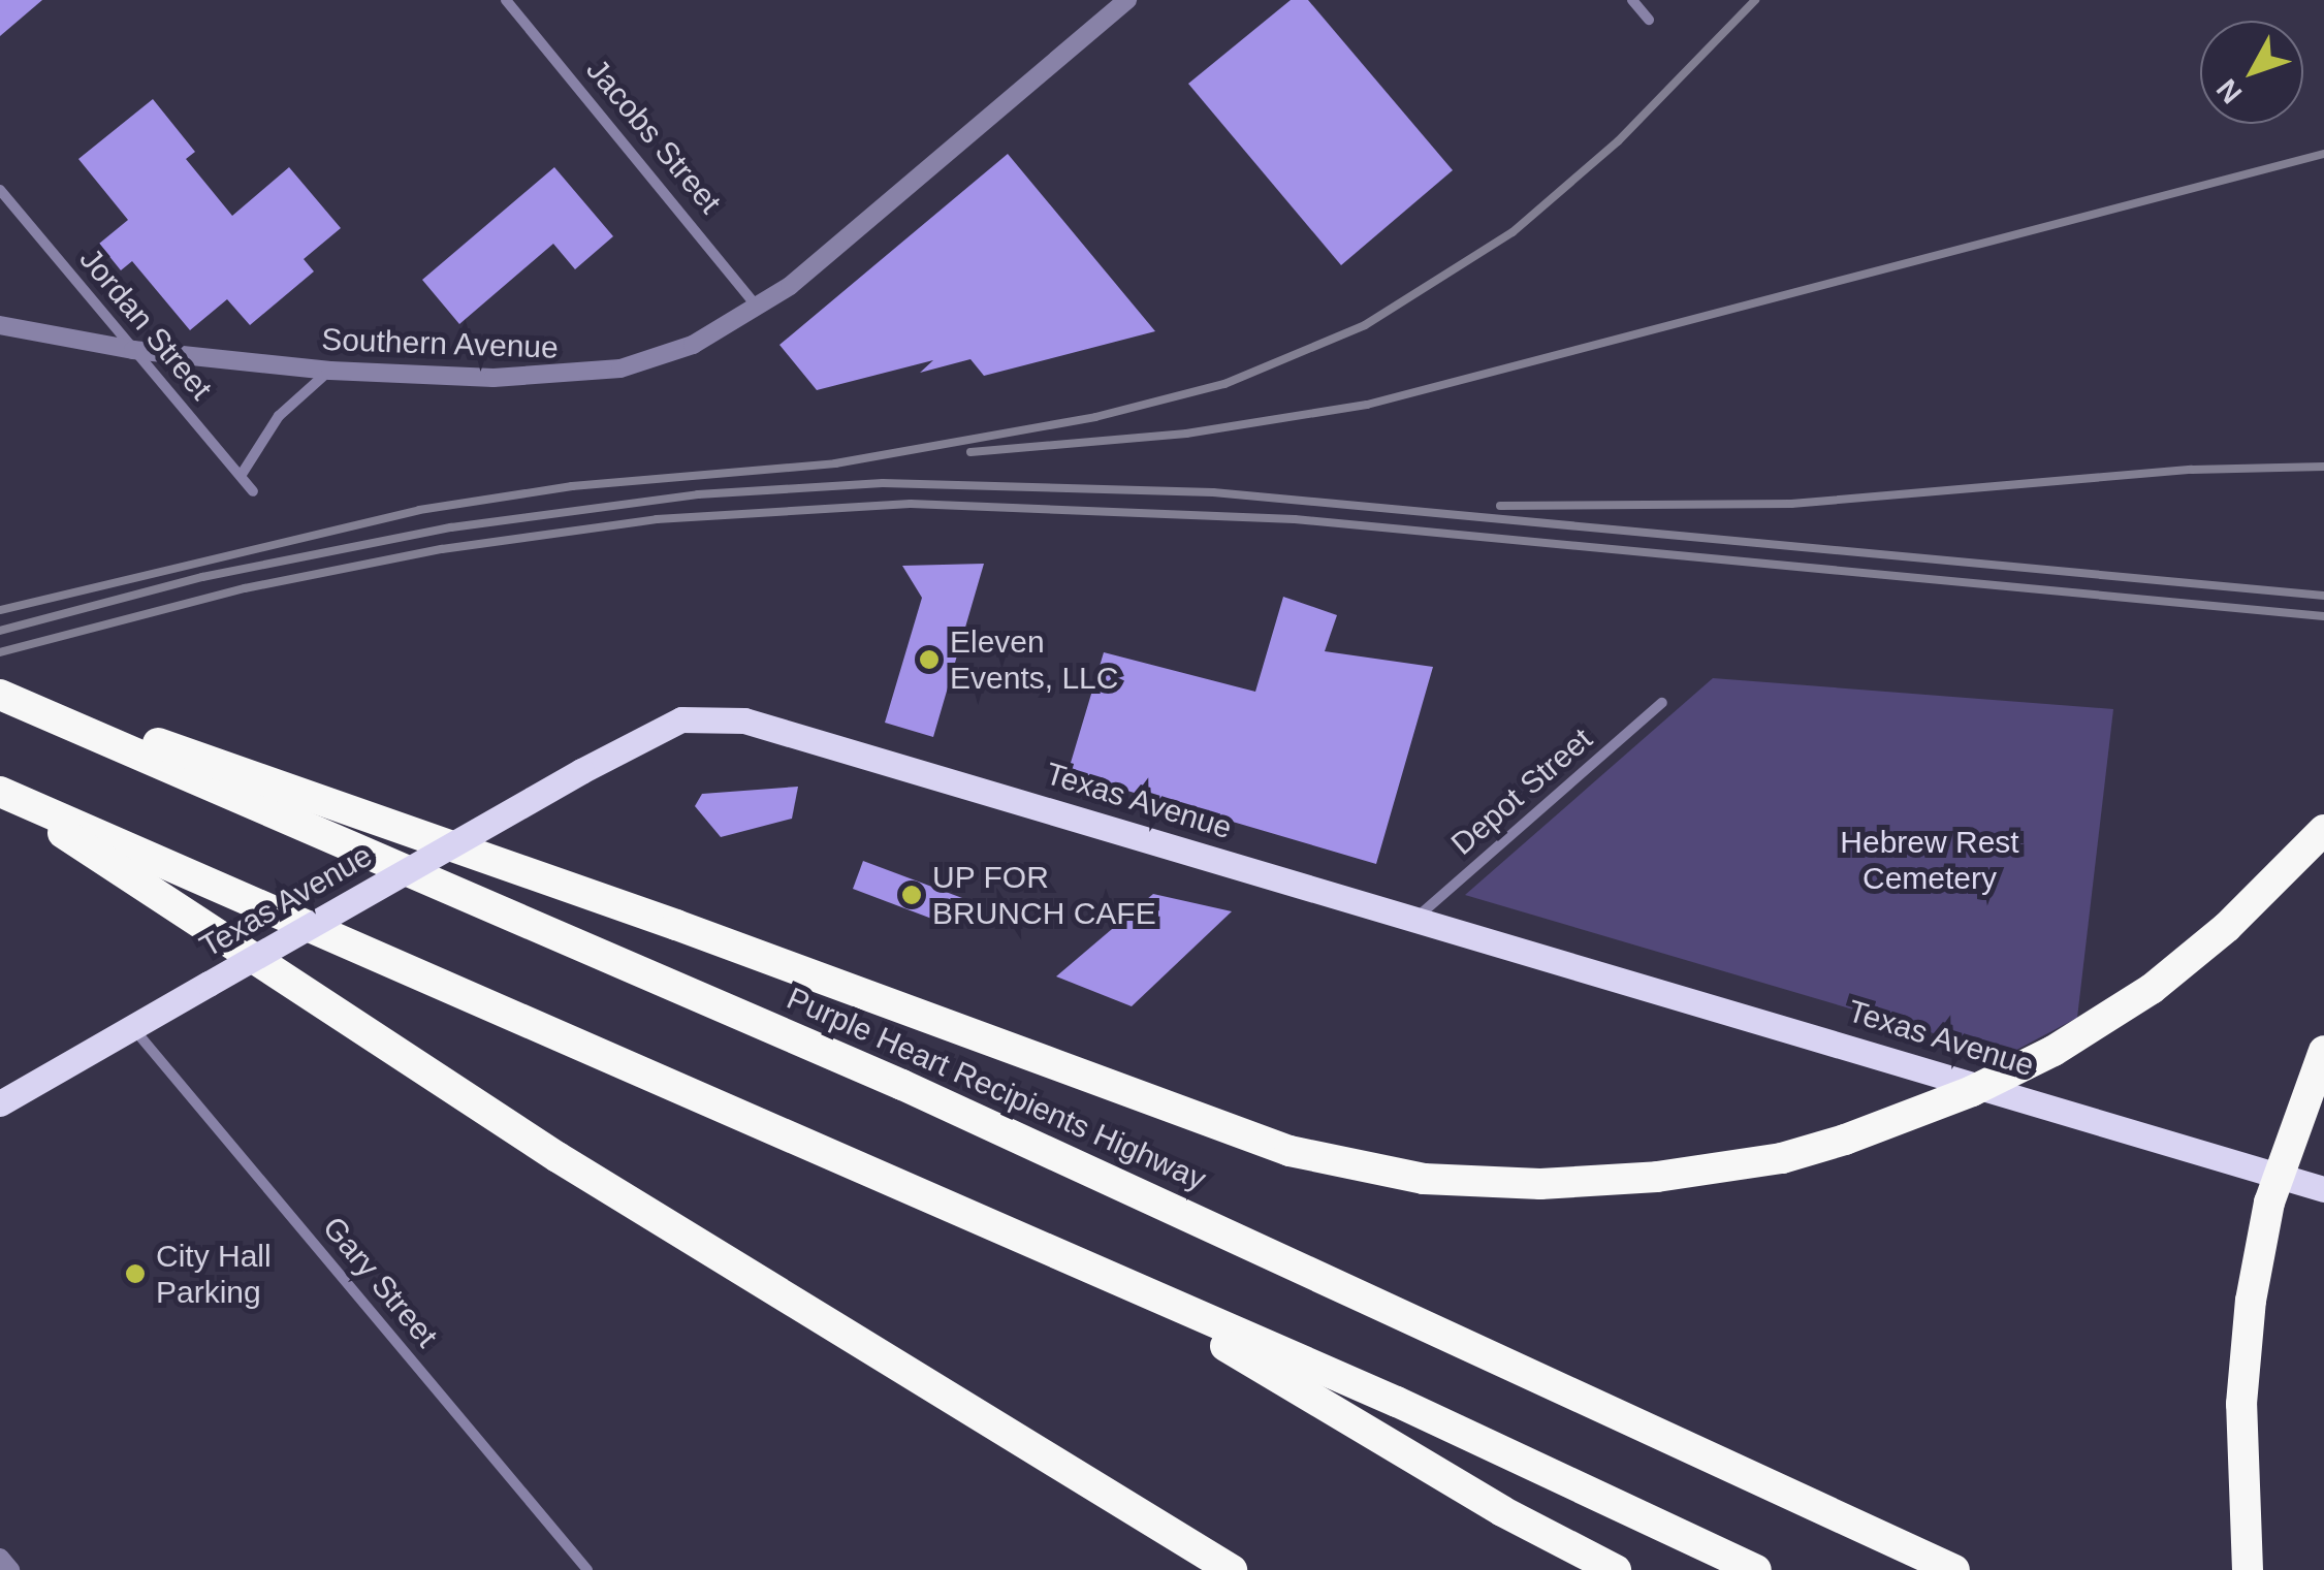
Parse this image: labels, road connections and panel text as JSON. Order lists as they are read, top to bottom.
{
  "streets": {
    "highway": ["Purple Heart Recipients Highway"],
    "main road": ["Texas Avenue"],
    "street": [
      "Jacobs Street",
      "Jordan Street",
      "Southern Avenue",
      "Depot Street",
      "Gary Street"
    ]
  },
  "crossings": [
    ["Jacobs Street", "Southern Avenue"],
    ["Jordan Street", "Southern Avenue"],
    ["Depot Street", "Texas Avenue"],
    ["Texas Avenue", "Gary Street"]
  ],
  "parks": ["Hebrew Rest Cemetery"],
  "places": ["Eleven Events, LLC", "UP FOR BRUNCH CAFE", "City Hall Parking"],
  "north": "bottom left"
}
